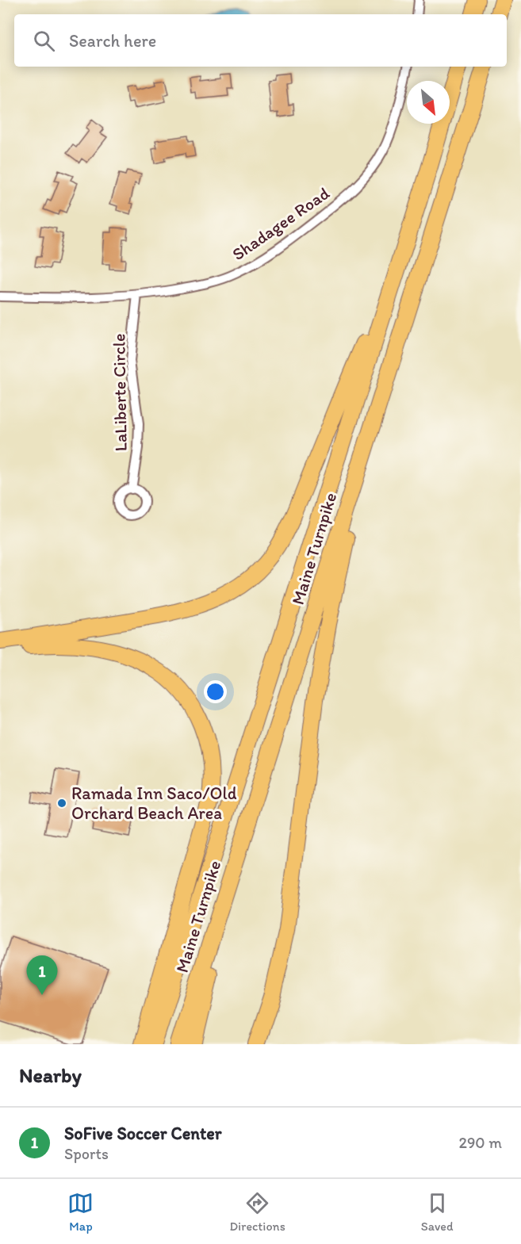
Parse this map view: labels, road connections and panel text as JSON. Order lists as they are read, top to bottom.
{
  "streets": {
    "highway": ["Maine Turnpike"],
    "street": ["Shadagee Road", "LaLiberte Circle"]
  },
  "crossings": [
    ["Shadagee Road", "LaLiberte Circle"]
  ],
  "places": ["Ramada Inn Saco/Old Orchard Beach Area"],
  "north": "bottom right",
  "page": {
    "search": "Search here",
    "pins": "1",
    "heading": "Nearby",
    "list": [
      {
        "mark": "1",
        "name": "SoFive Soccer Center",
        "note": "Sports",
        "value": "290 m"
      }
    ],
    "nav": ["Map", "Directions", "Saved"]
  }
}
